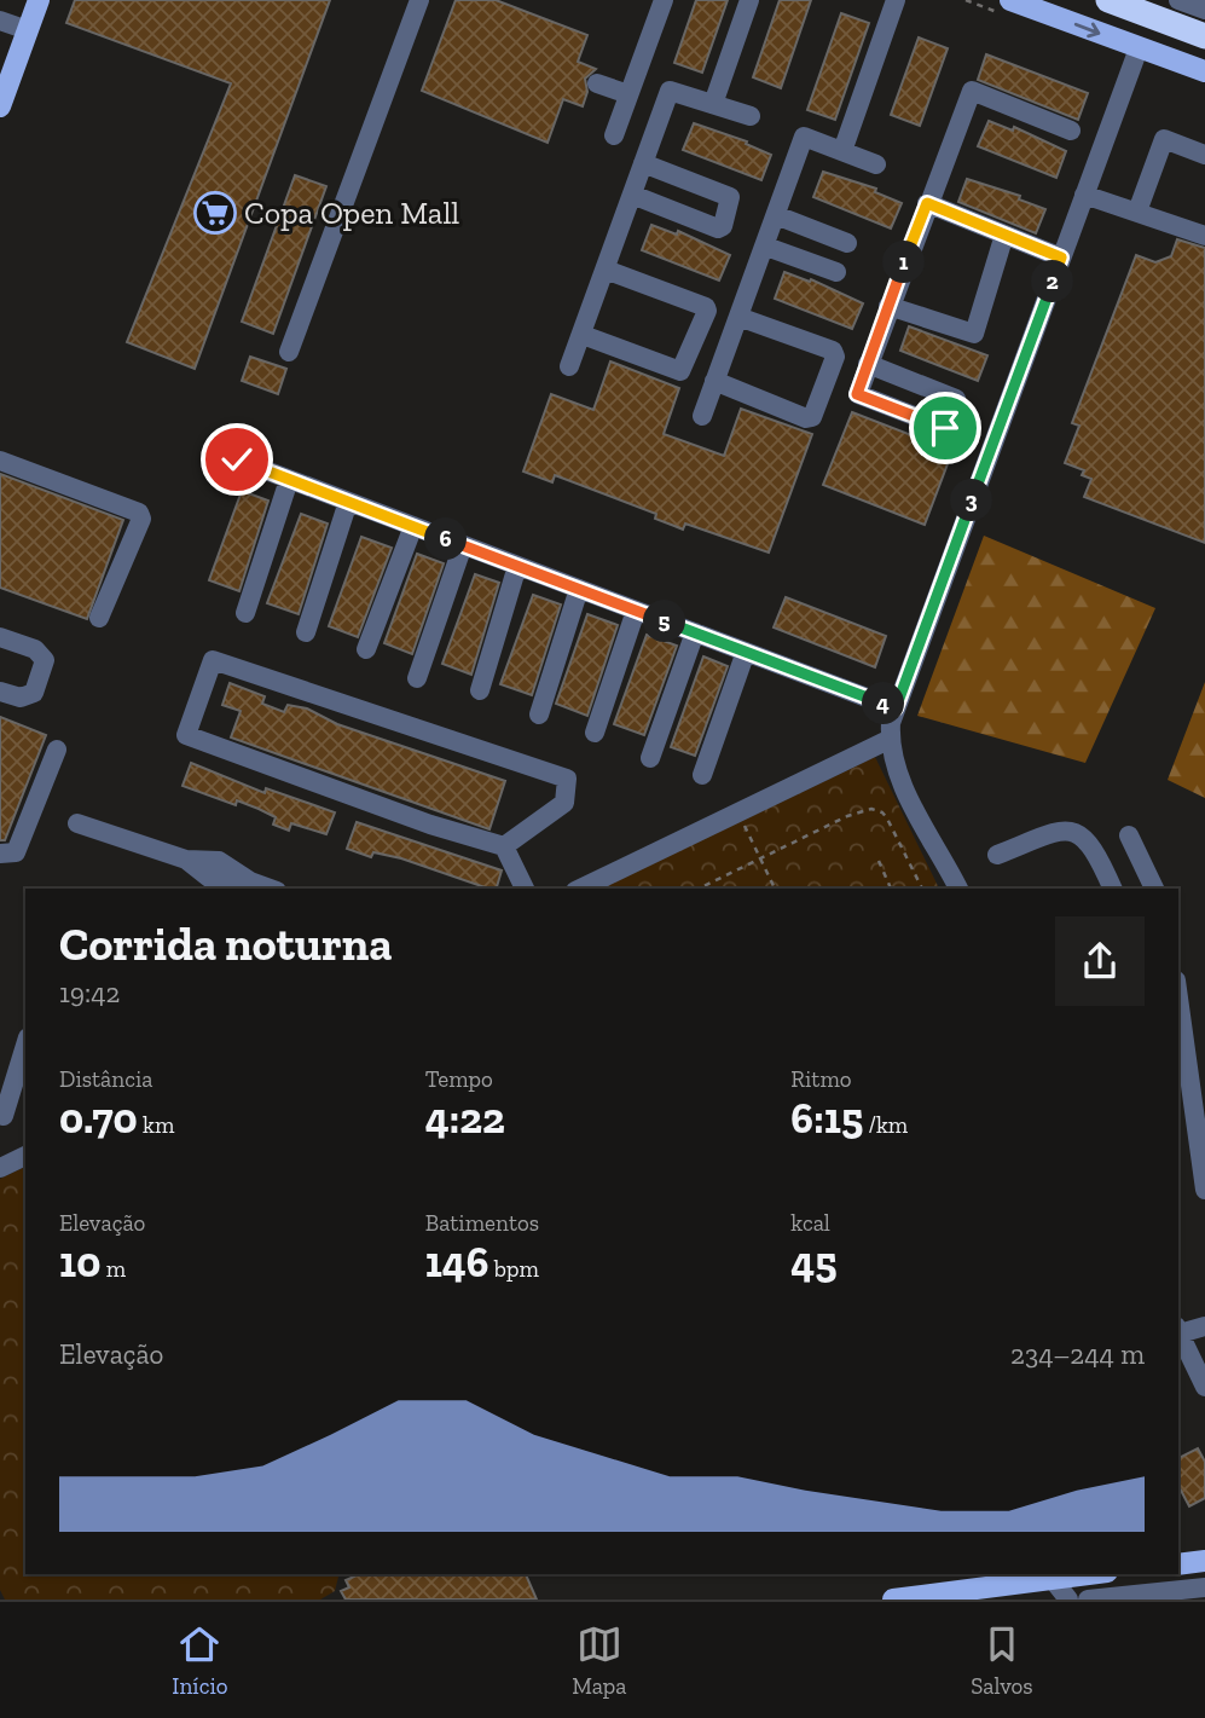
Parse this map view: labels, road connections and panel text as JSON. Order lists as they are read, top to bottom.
{
  "places": {
    "supermarket": ["Copa Open Mall"]
  },
  "page": {
    "pins": [
      "1",
      "2",
      "3",
      "6",
      "5",
      "4"
    ],
    "heading": ["Corrida noturna", "19:42"],
    "stats": [
      ["Distância", "0.70 km"],
      ["Tempo", "4:22"],
      ["Ritmo", "6:15 /km"],
      ["Elevação", "10 m"],
      ["Batimentos", "146 bpm"],
      ["kcal", "45"]
    ],
    "chart": ["Elevação", "234–244 m"],
    "tabs": ["Início", "Mapa", "Salvos"]
  }
}
